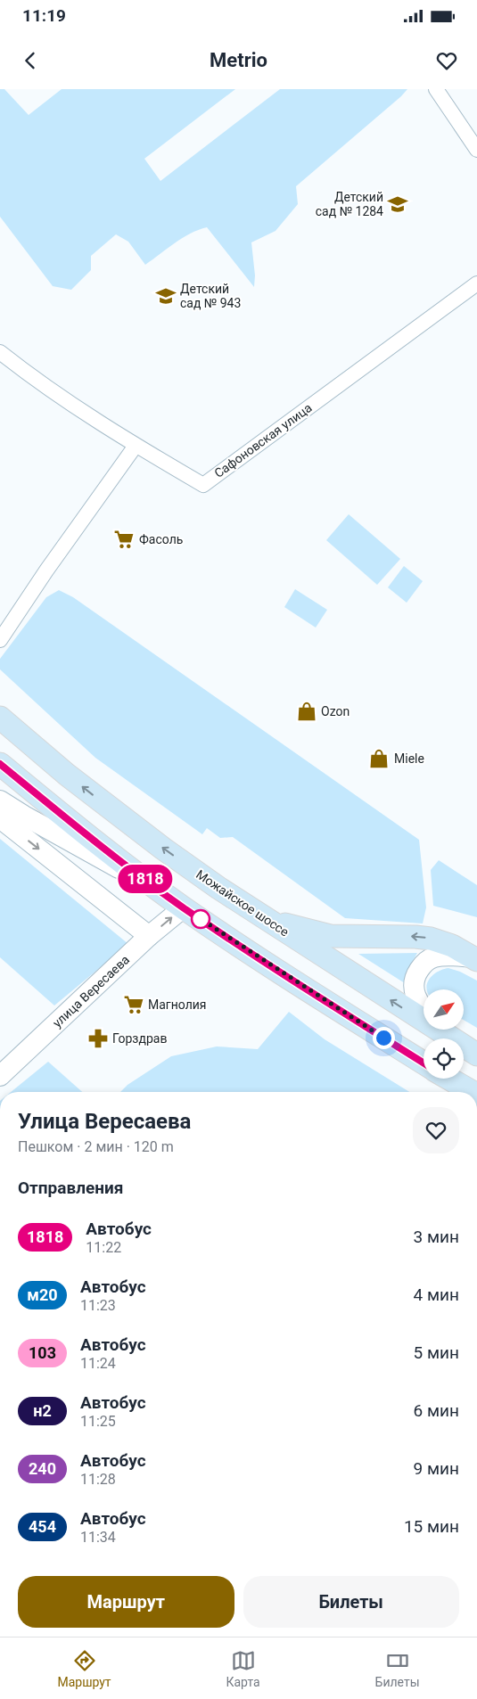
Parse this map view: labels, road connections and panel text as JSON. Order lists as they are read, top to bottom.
{
  "streets": {
    "main road": ["Можайское шоссе"],
    "street": ["Сафоновская улица", "улица Вересаева"]
  },
  "places": {
    "school or university": ["Детский сад № 1284", "Детский сад № 943"],
    "supermarket": ["Фасоль", "Магнолия"],
    "shop": ["Ozon", "Miele"],
    "pharmacy": ["Горздрав"]
  },
  "lines": ["bus line 1818"],
  "north": "top right",
  "page": {
    "status": "11:19",
    "header": "Metrio",
    "on_map": "1818",
    "heading": [
      ["Улица Вересаева", "Пешком · 2 мин · 120 m"],
      "Отправления"
    ],
    "list": [
      {
        "mark": "1818",
        "name": "Автобус",
        "note": "11:22",
        "value": "3 мин"
      },
      {
        "mark": "м20",
        "name": "Автобус",
        "note": "11:23",
        "value": "4 мин"
      },
      {
        "mark": "103",
        "name": "Автобус",
        "note": "11:24",
        "value": "5 мин"
      },
      {
        "mark": "н2",
        "name": "Автобус",
        "note": "11:25",
        "value": "6 мин"
      },
      {
        "mark": "240",
        "name": "Автобус",
        "note": "11:28",
        "value": "9 мин"
      },
      {
        "mark": "454",
        "name": "Автобус",
        "note": "11:34",
        "value": "15 мин"
      }
    ],
    "buttons": ["Маршрут", "Билеты"],
    "tabs": ["Маршрут", "Карта", "Билеты"]
  }
}
